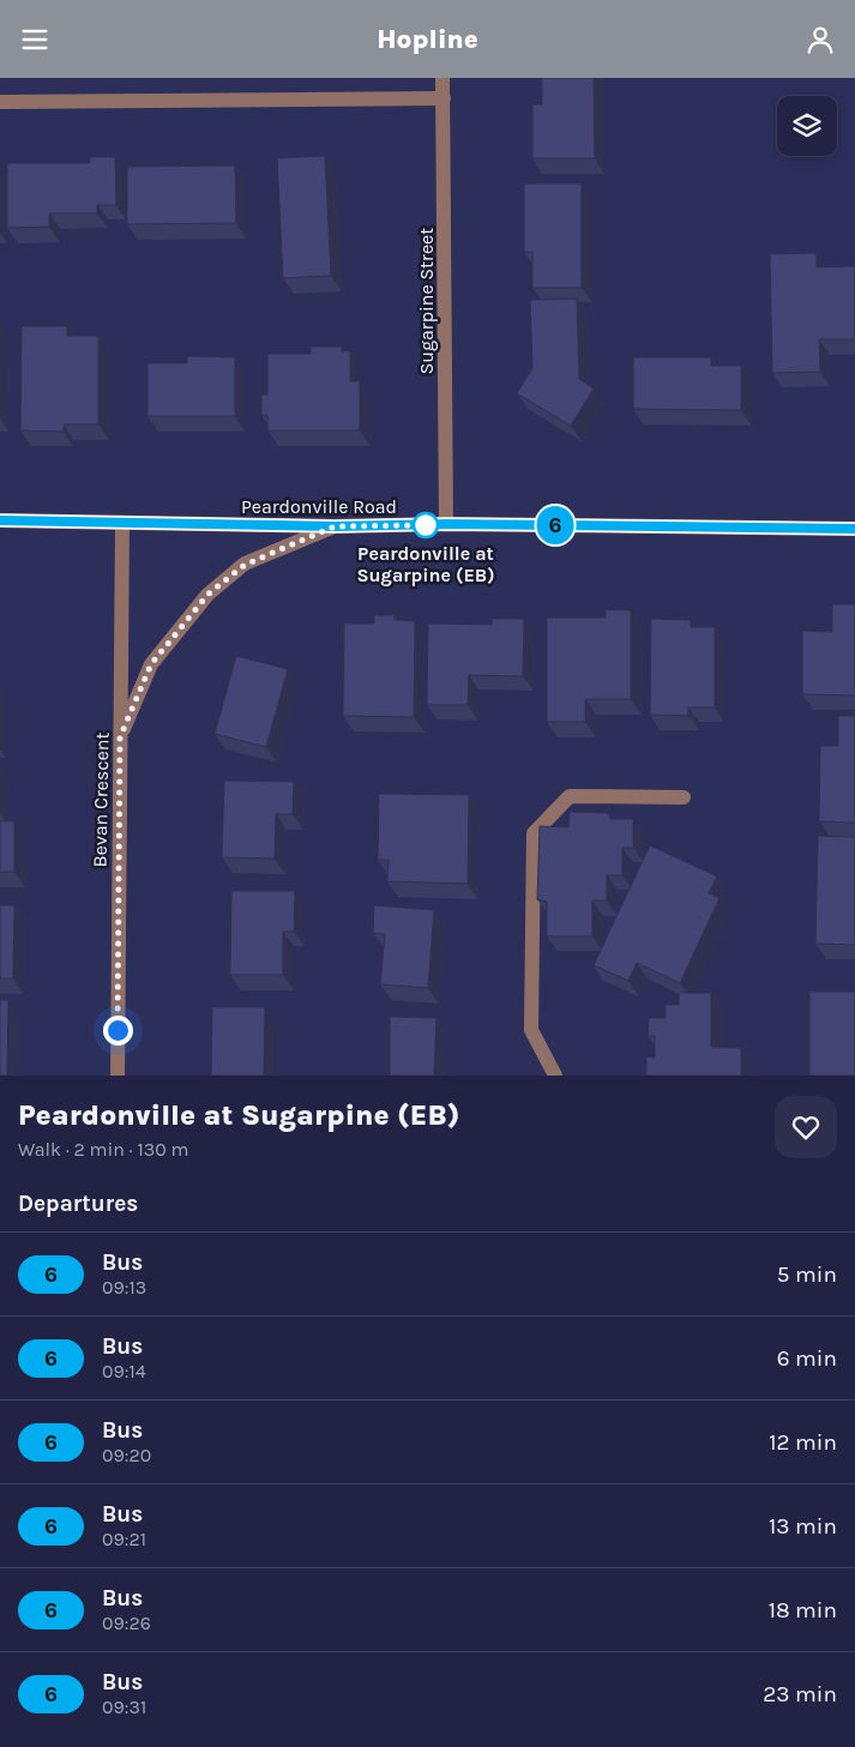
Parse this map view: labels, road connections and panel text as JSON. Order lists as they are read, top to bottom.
{
  "streets": {
    "main road": ["Peardonville Road"],
    "street": ["Sugarpine Street", "Bevan Crescent"]
  },
  "crossings": [
    ["Sugarpine Street", "Peardonville Road"],
    ["Peardonville Road", "Bevan Crescent"]
  ],
  "places": ["Peardonville at Sugarpine (EB)"],
  "lines": ["bus line 6"],
  "page": {
    "header": "Hopline",
    "on_map": "6",
    "heading": [
      ["Peardonville at Sugarpine (EB)", "Walk · 2 min · 130 m"],
      "Departures"
    ],
    "list": [
      {
        "mark": "6",
        "name": "Bus",
        "note": "09:13",
        "value": "5 min"
      },
      {
        "mark": "6",
        "name": "Bus",
        "note": "09:14",
        "value": "6 min"
      },
      {
        "mark": "6",
        "name": "Bus",
        "note": "09:20",
        "value": "12 min"
      },
      {
        "mark": "6",
        "name": "Bus",
        "note": "09:21",
        "value": "13 min"
      },
      {
        "mark": "6",
        "name": "Bus",
        "note": "09:26",
        "value": "18 min"
      },
      {
        "mark": "6",
        "name": "Bus",
        "note": "09:31",
        "value": "23 min"
      }
    ]
  }
}
